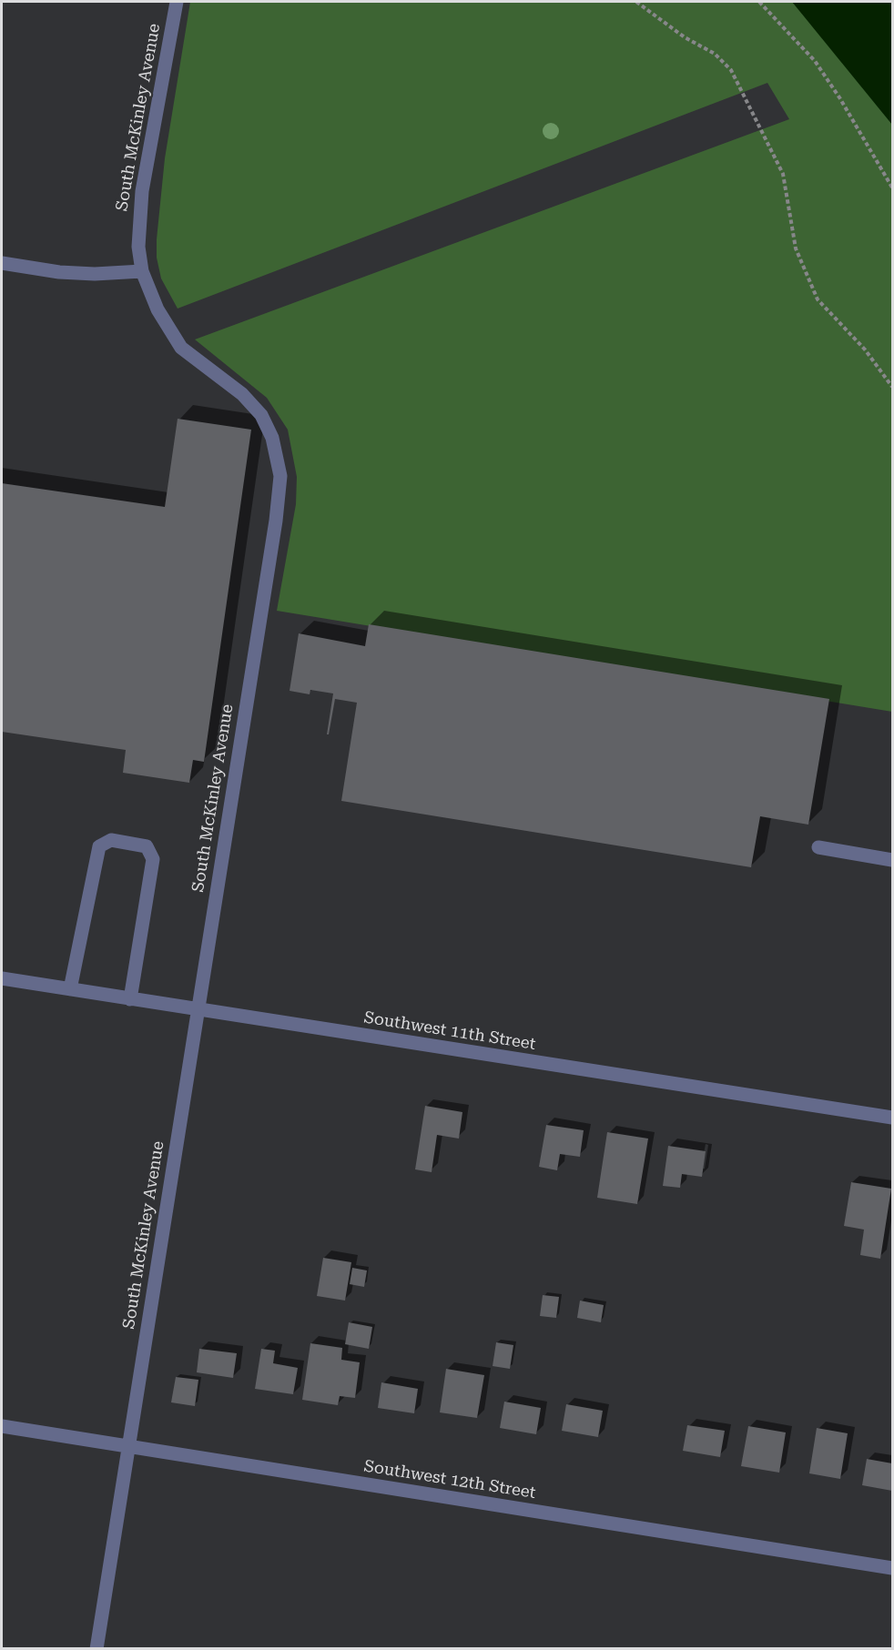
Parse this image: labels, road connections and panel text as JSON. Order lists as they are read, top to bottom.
{
  "streets": {
    "street": ["South McKinley Avenue", "Southwest 11th Street", "Southwest 12th Street"]
  },
  "crossings": [
    ["South McKinley Avenue", "Southwest 11th Street"],
    ["South McKinley Avenue", "Southwest 12th Street"]
  ]
}
